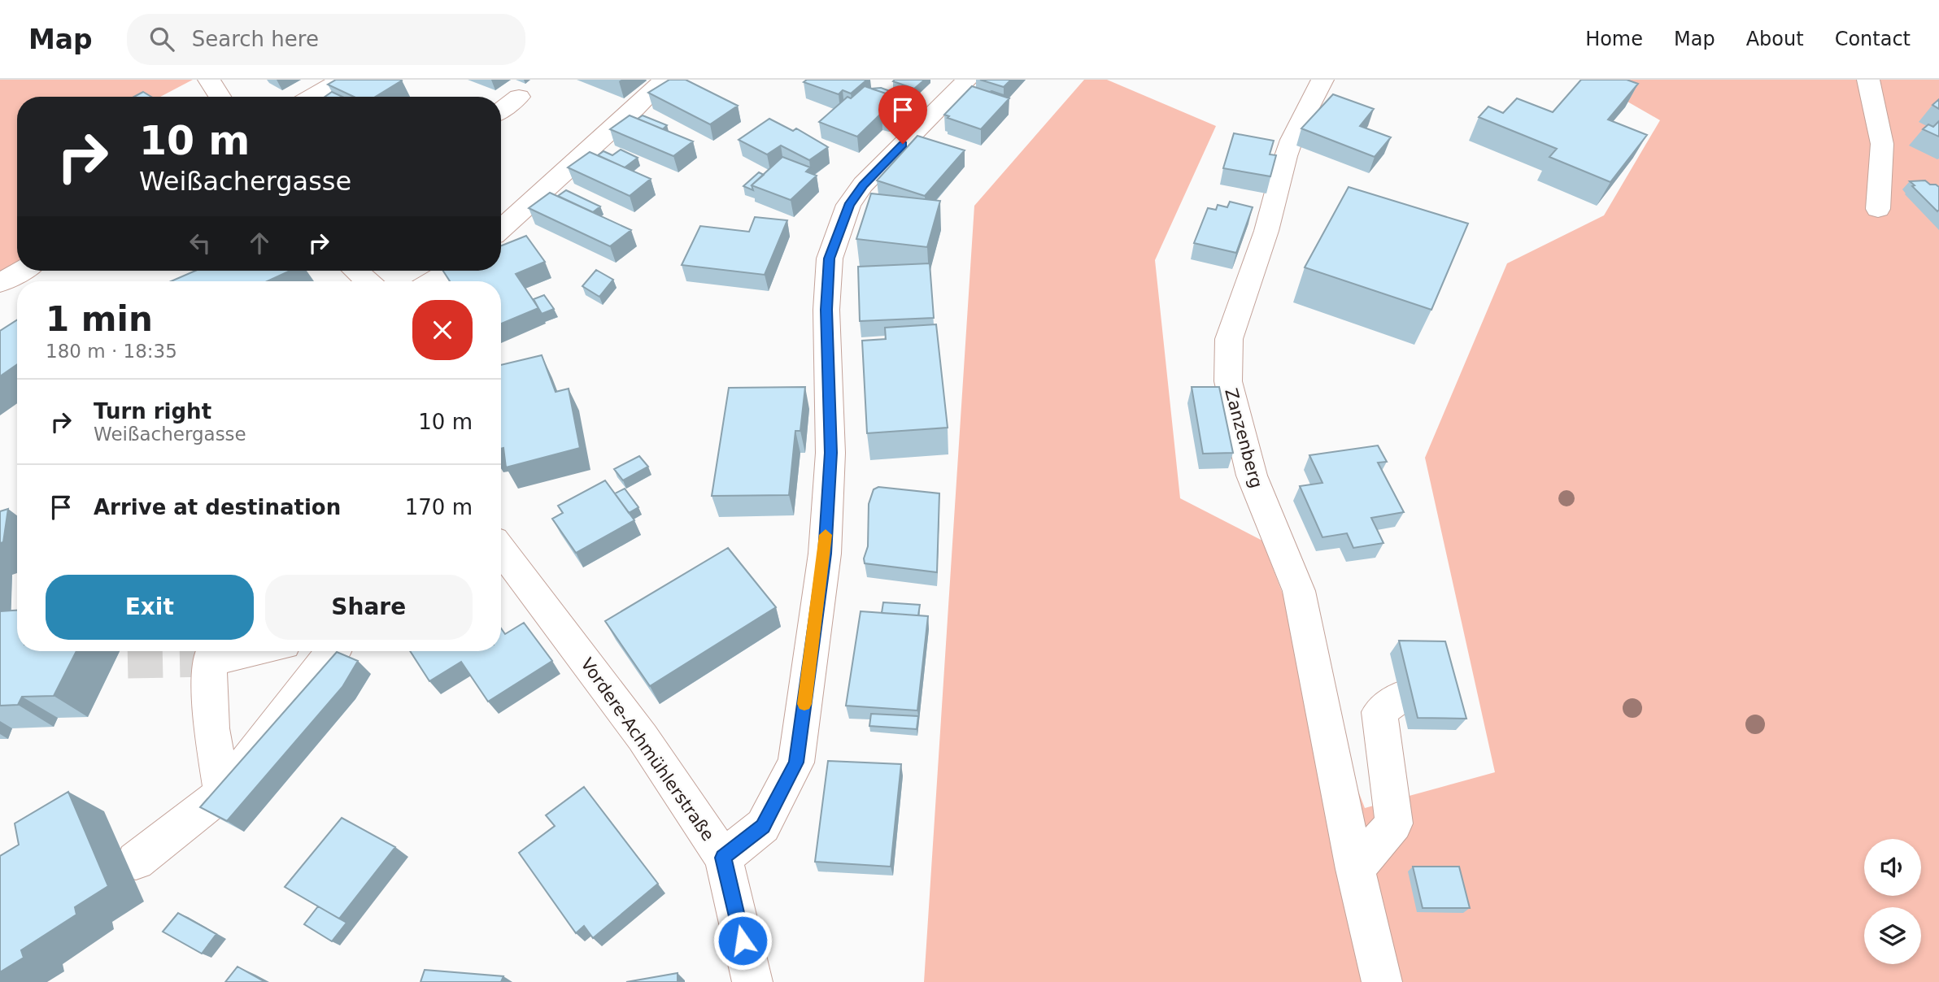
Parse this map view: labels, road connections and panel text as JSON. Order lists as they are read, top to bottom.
{
  "streets": {
    "street": ["Zanzenberg", "Vordere-Achmühlerstraße"]
  },
  "page": {
    "header": "Map",
    "search": "Search here",
    "nav": [
      "Home",
      "Map",
      "About",
      "Contact"
    ],
    "turn": ["10 m", "Weißachergasse"],
    "heading": ["1 min", "180 m · 18:35"],
    "list": [
      {
        "name": "Turn right",
        "note": "Weißachergasse",
        "value": "10 m"
      },
      {
        "name": "Arrive at destination",
        "value": "170 m"
      }
    ],
    "buttons": ["Exit", "Share"]
  }
}
